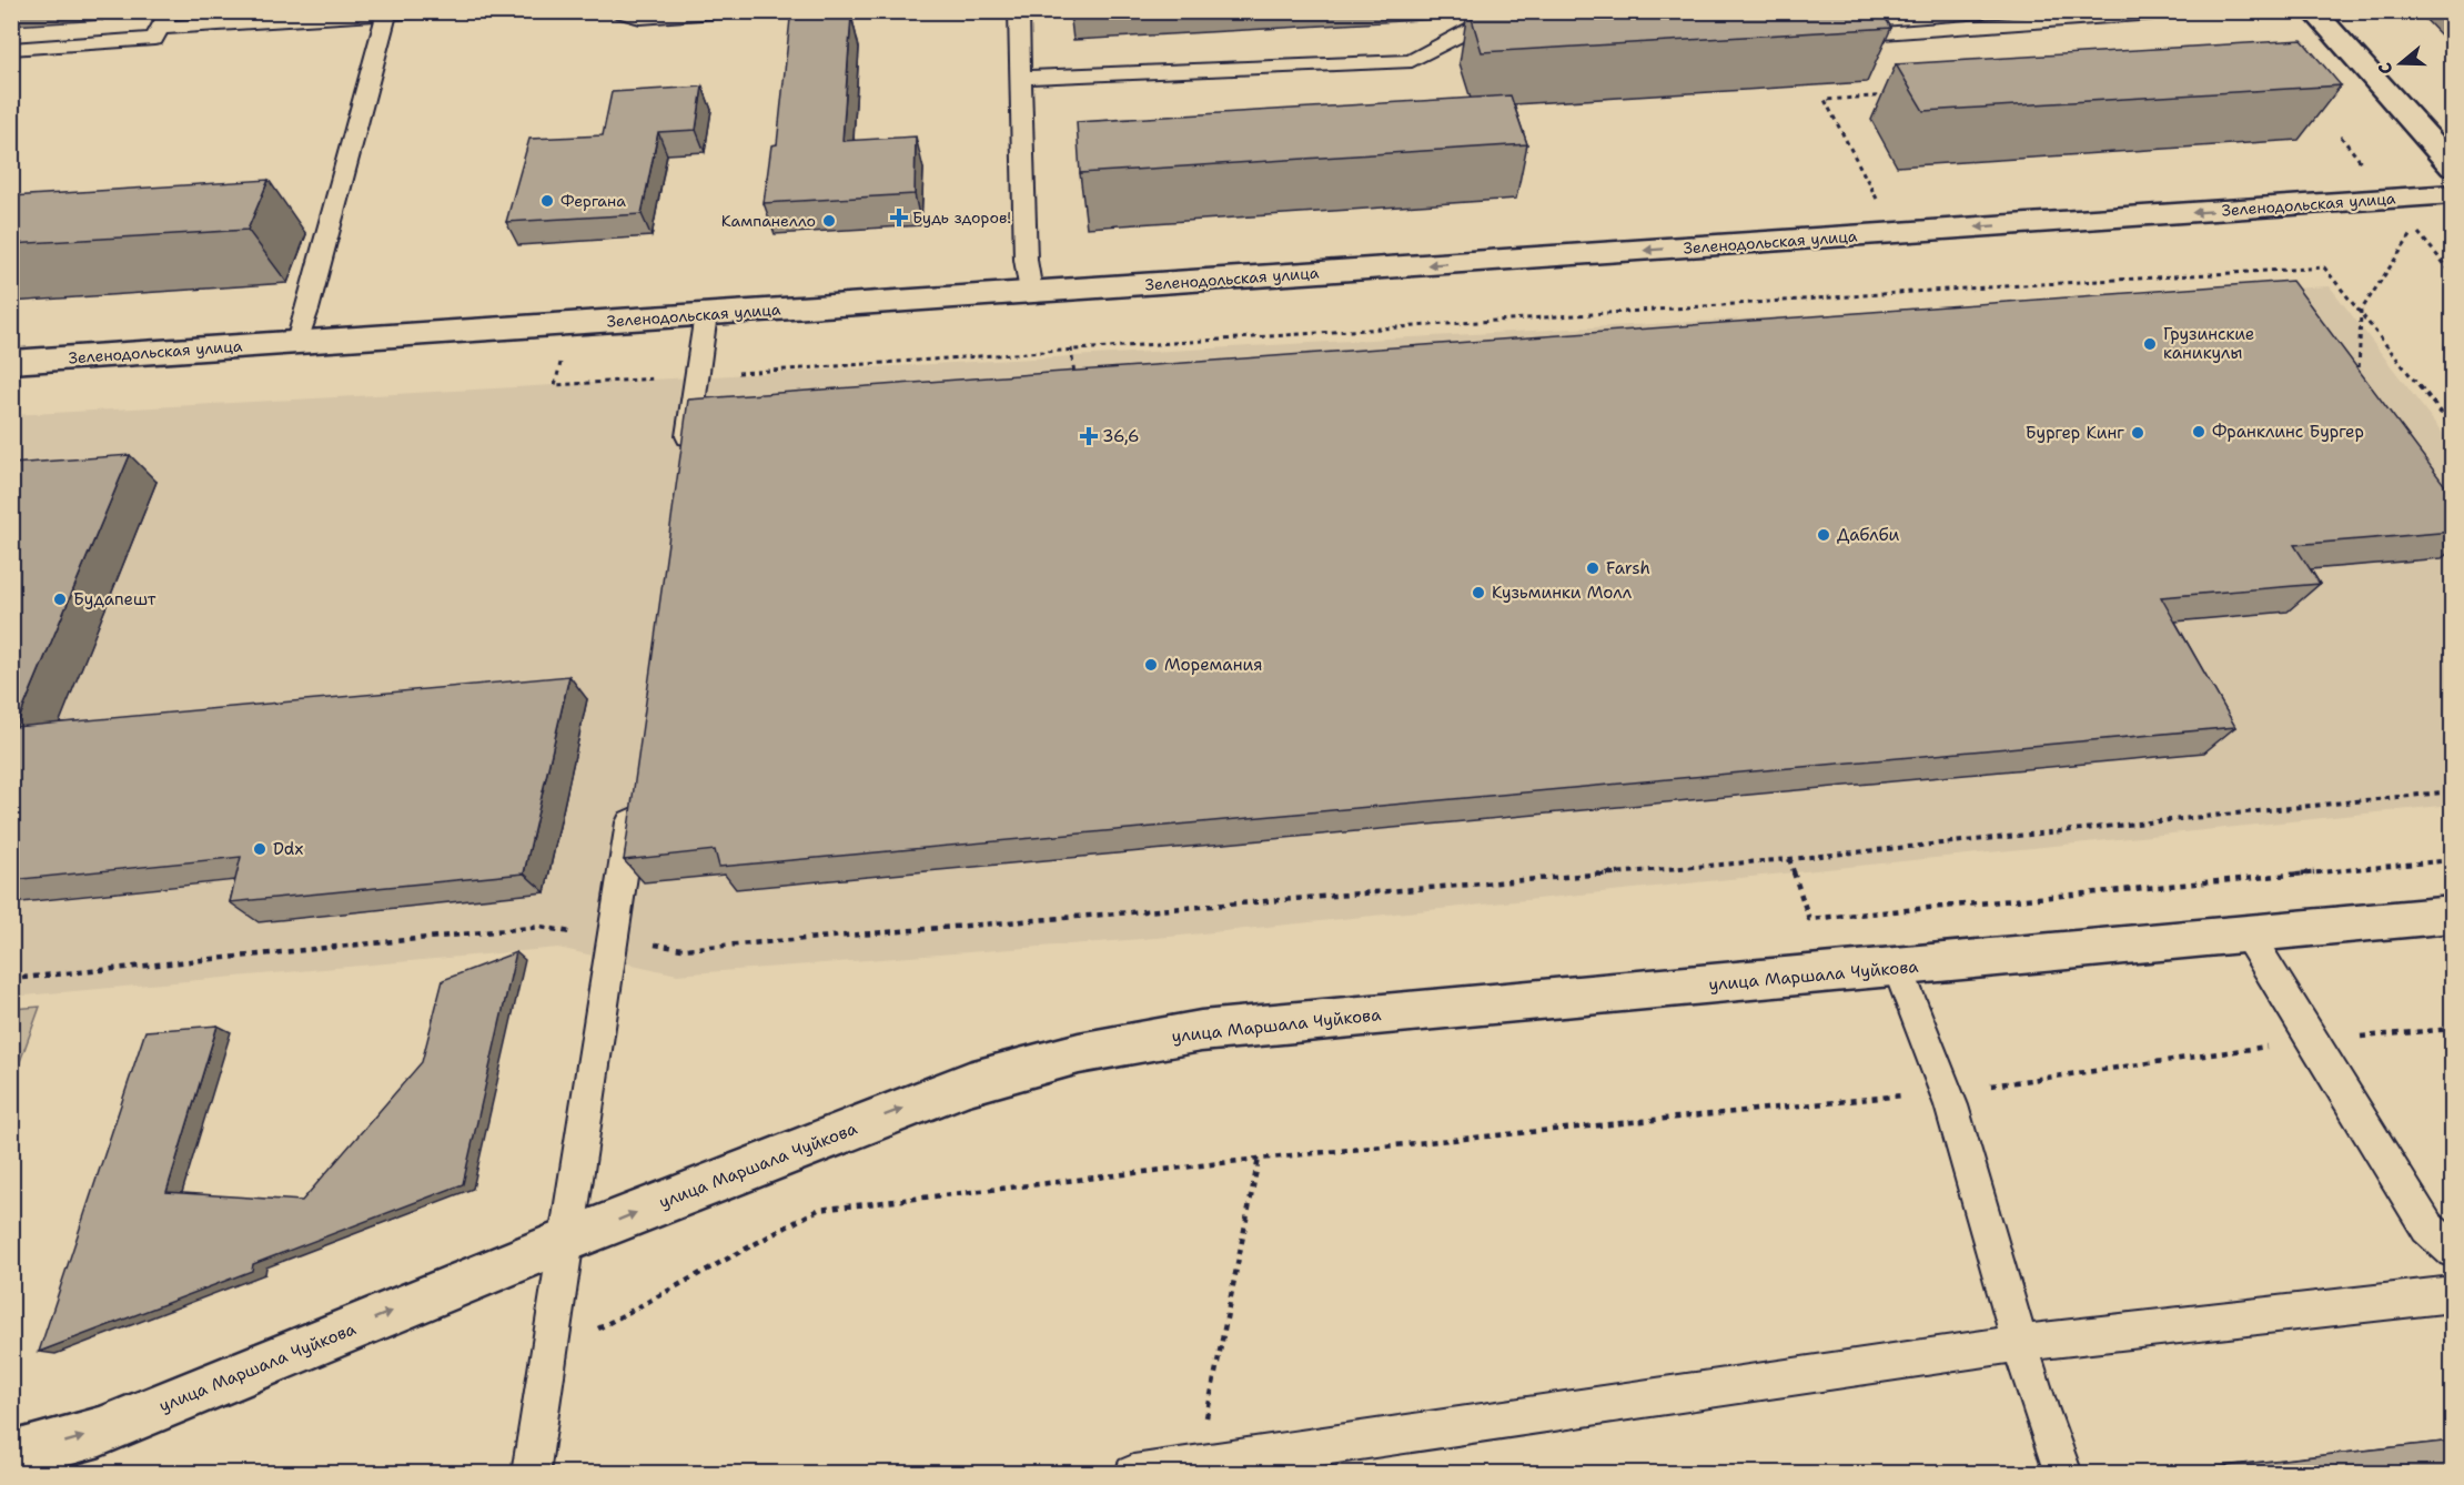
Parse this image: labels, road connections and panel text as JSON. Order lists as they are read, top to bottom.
{
  "streets": {
    "street": ["Зеленодольская улица", "улица Маршала Чуйкова"]
  },
  "one_way": ["Зеленодольская улица", "улица Маршала Чуйкова"],
  "places": {
    "other": [
      "Фергана",
      "Кампанелло",
      "Грузинские каникулы",
      "Франклинс Бургер",
      "Бургер Кинг",
      "Даблби",
      "Farsh",
      "Кузьминки Молл",
      "Будапешт",
      "Моремания",
      "Ddx"
    ],
    "health": ["Будь здоров!", "36,6"]
  },
  "north": "left"
}
